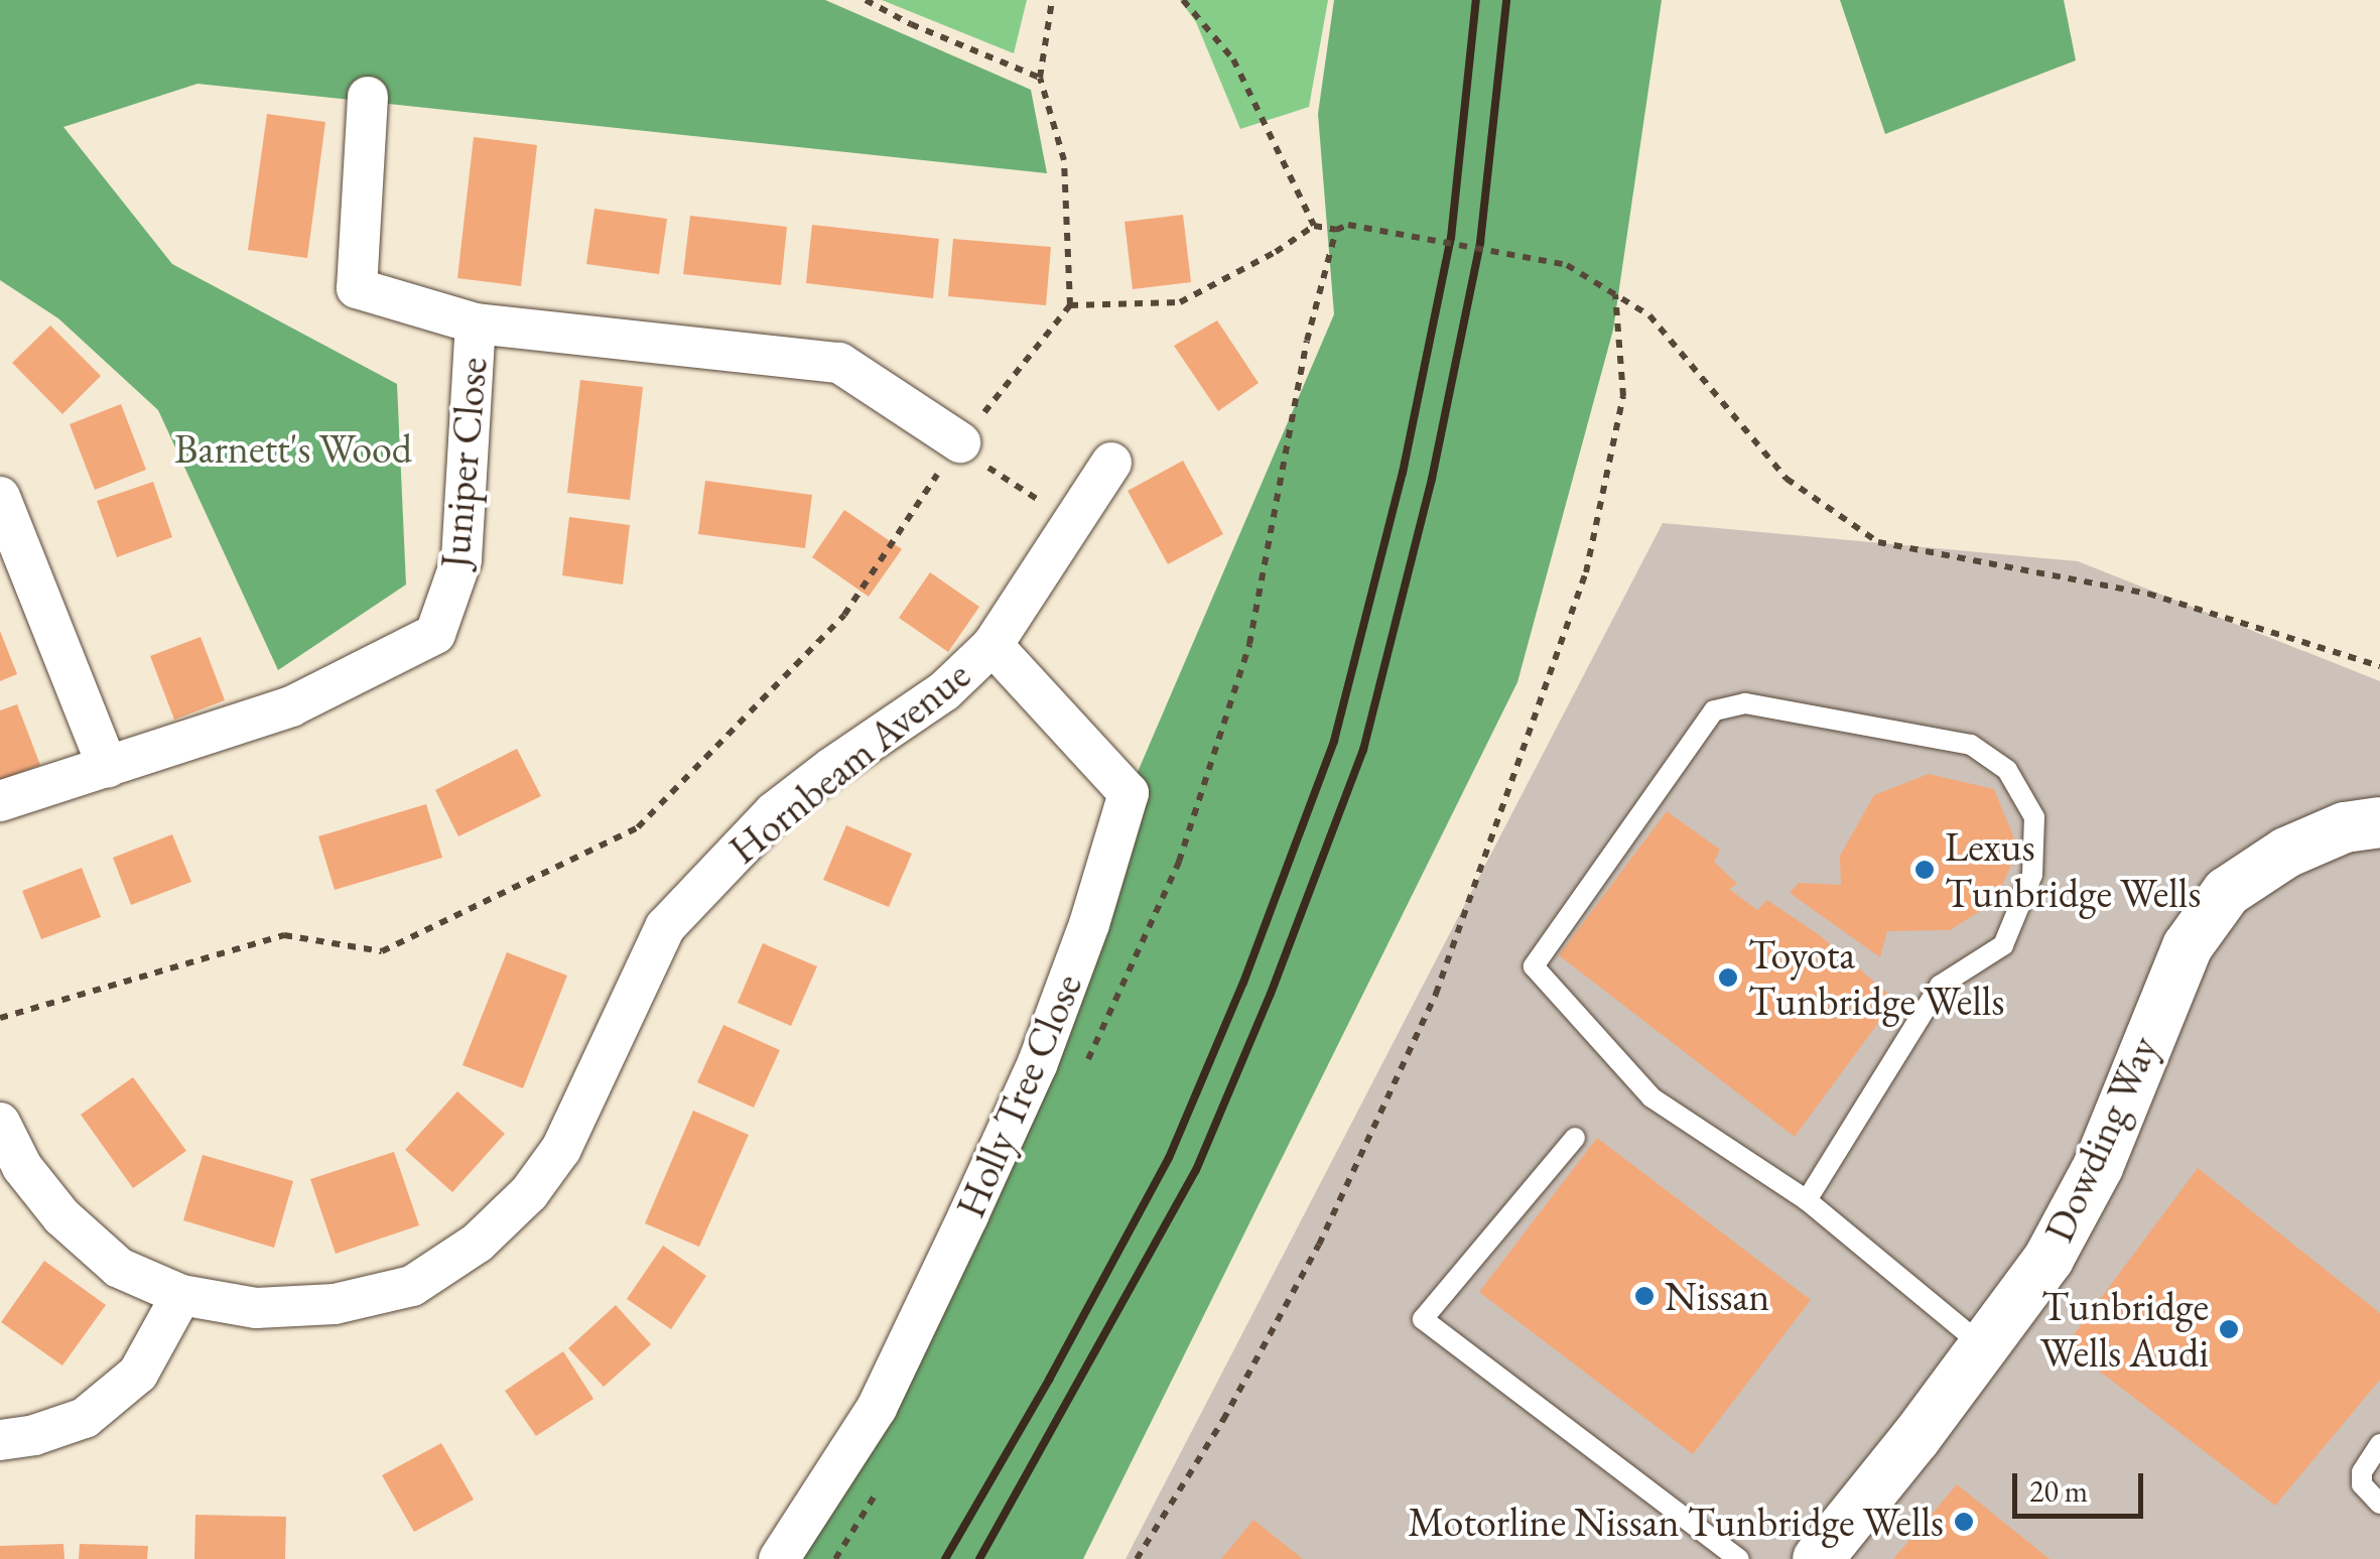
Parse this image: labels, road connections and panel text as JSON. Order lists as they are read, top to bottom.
{
  "streets": {
    "street": [
      "Juniper Close",
      "Hornbeam Avenue",
      "Holly Tree Close",
      "Dowding Way"
    ]
  },
  "crossings": [
    ["Hornbeam Avenue", "Holly Tree Close"]
  ],
  "parks": ["Barnett's Wood"],
  "places": [
    "Lexus Tunbridge Wells",
    "Toyota Tunbridge Wells",
    "Nissan",
    "Tunbridge Wells Audi",
    "Motorline Nissan Tunbridge Wells"
  ],
  "scale_bar": "20 m"
}
